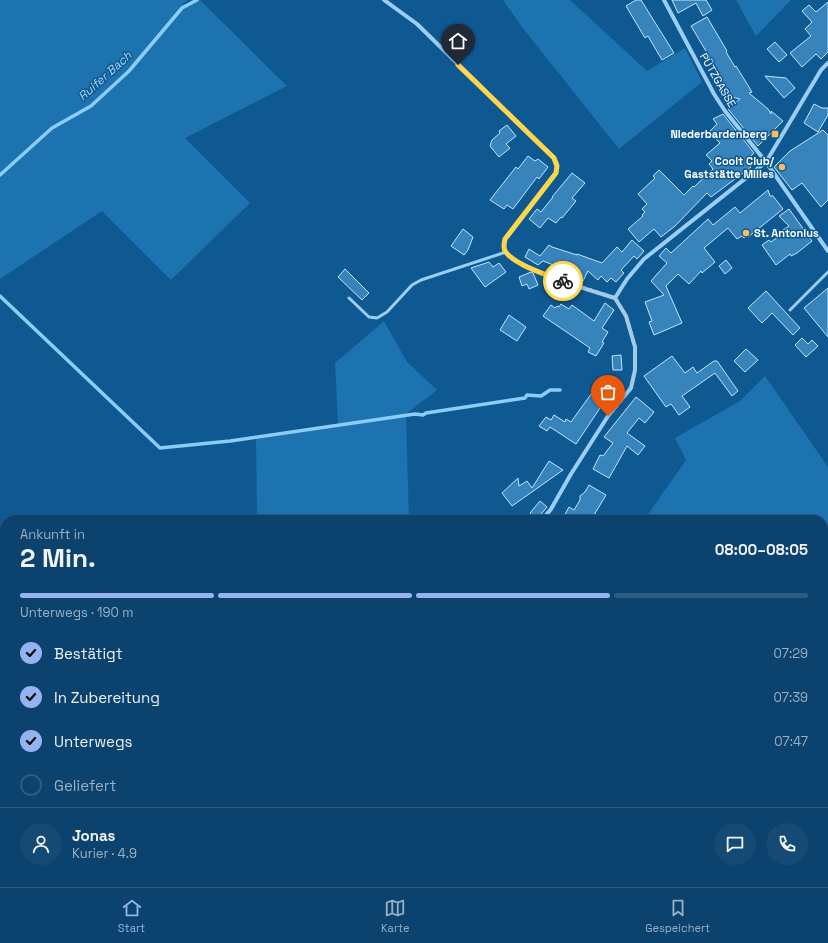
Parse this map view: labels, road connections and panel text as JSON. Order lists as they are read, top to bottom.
{
  "streets": {
    "street": ["PÜTZGASSE"]
  },
  "water": ["Ruifer Bach"],
  "places": {
    "transit": ["Niederbardenberg"],
    "other": ["Coolt Club/ Gaststätte Milles", "St. Antonius"]
  },
  "page": {
    "heading": ["2 Min.", "Ankunft in", "08:00–08:05"],
    "panel": ["Jonas", "Kurier · 4.9"],
    "bar": "Unterwegs · 190 m",
    "list": [
      ["Bestätigt", "07:29"],
      ["In Zubereitung", "07:39"],
      ["Unterwegs", "07:47"],
      "Geliefert"
    ],
    "tabs": ["Start", "Karte", "Gespeichert"]
  }
}
